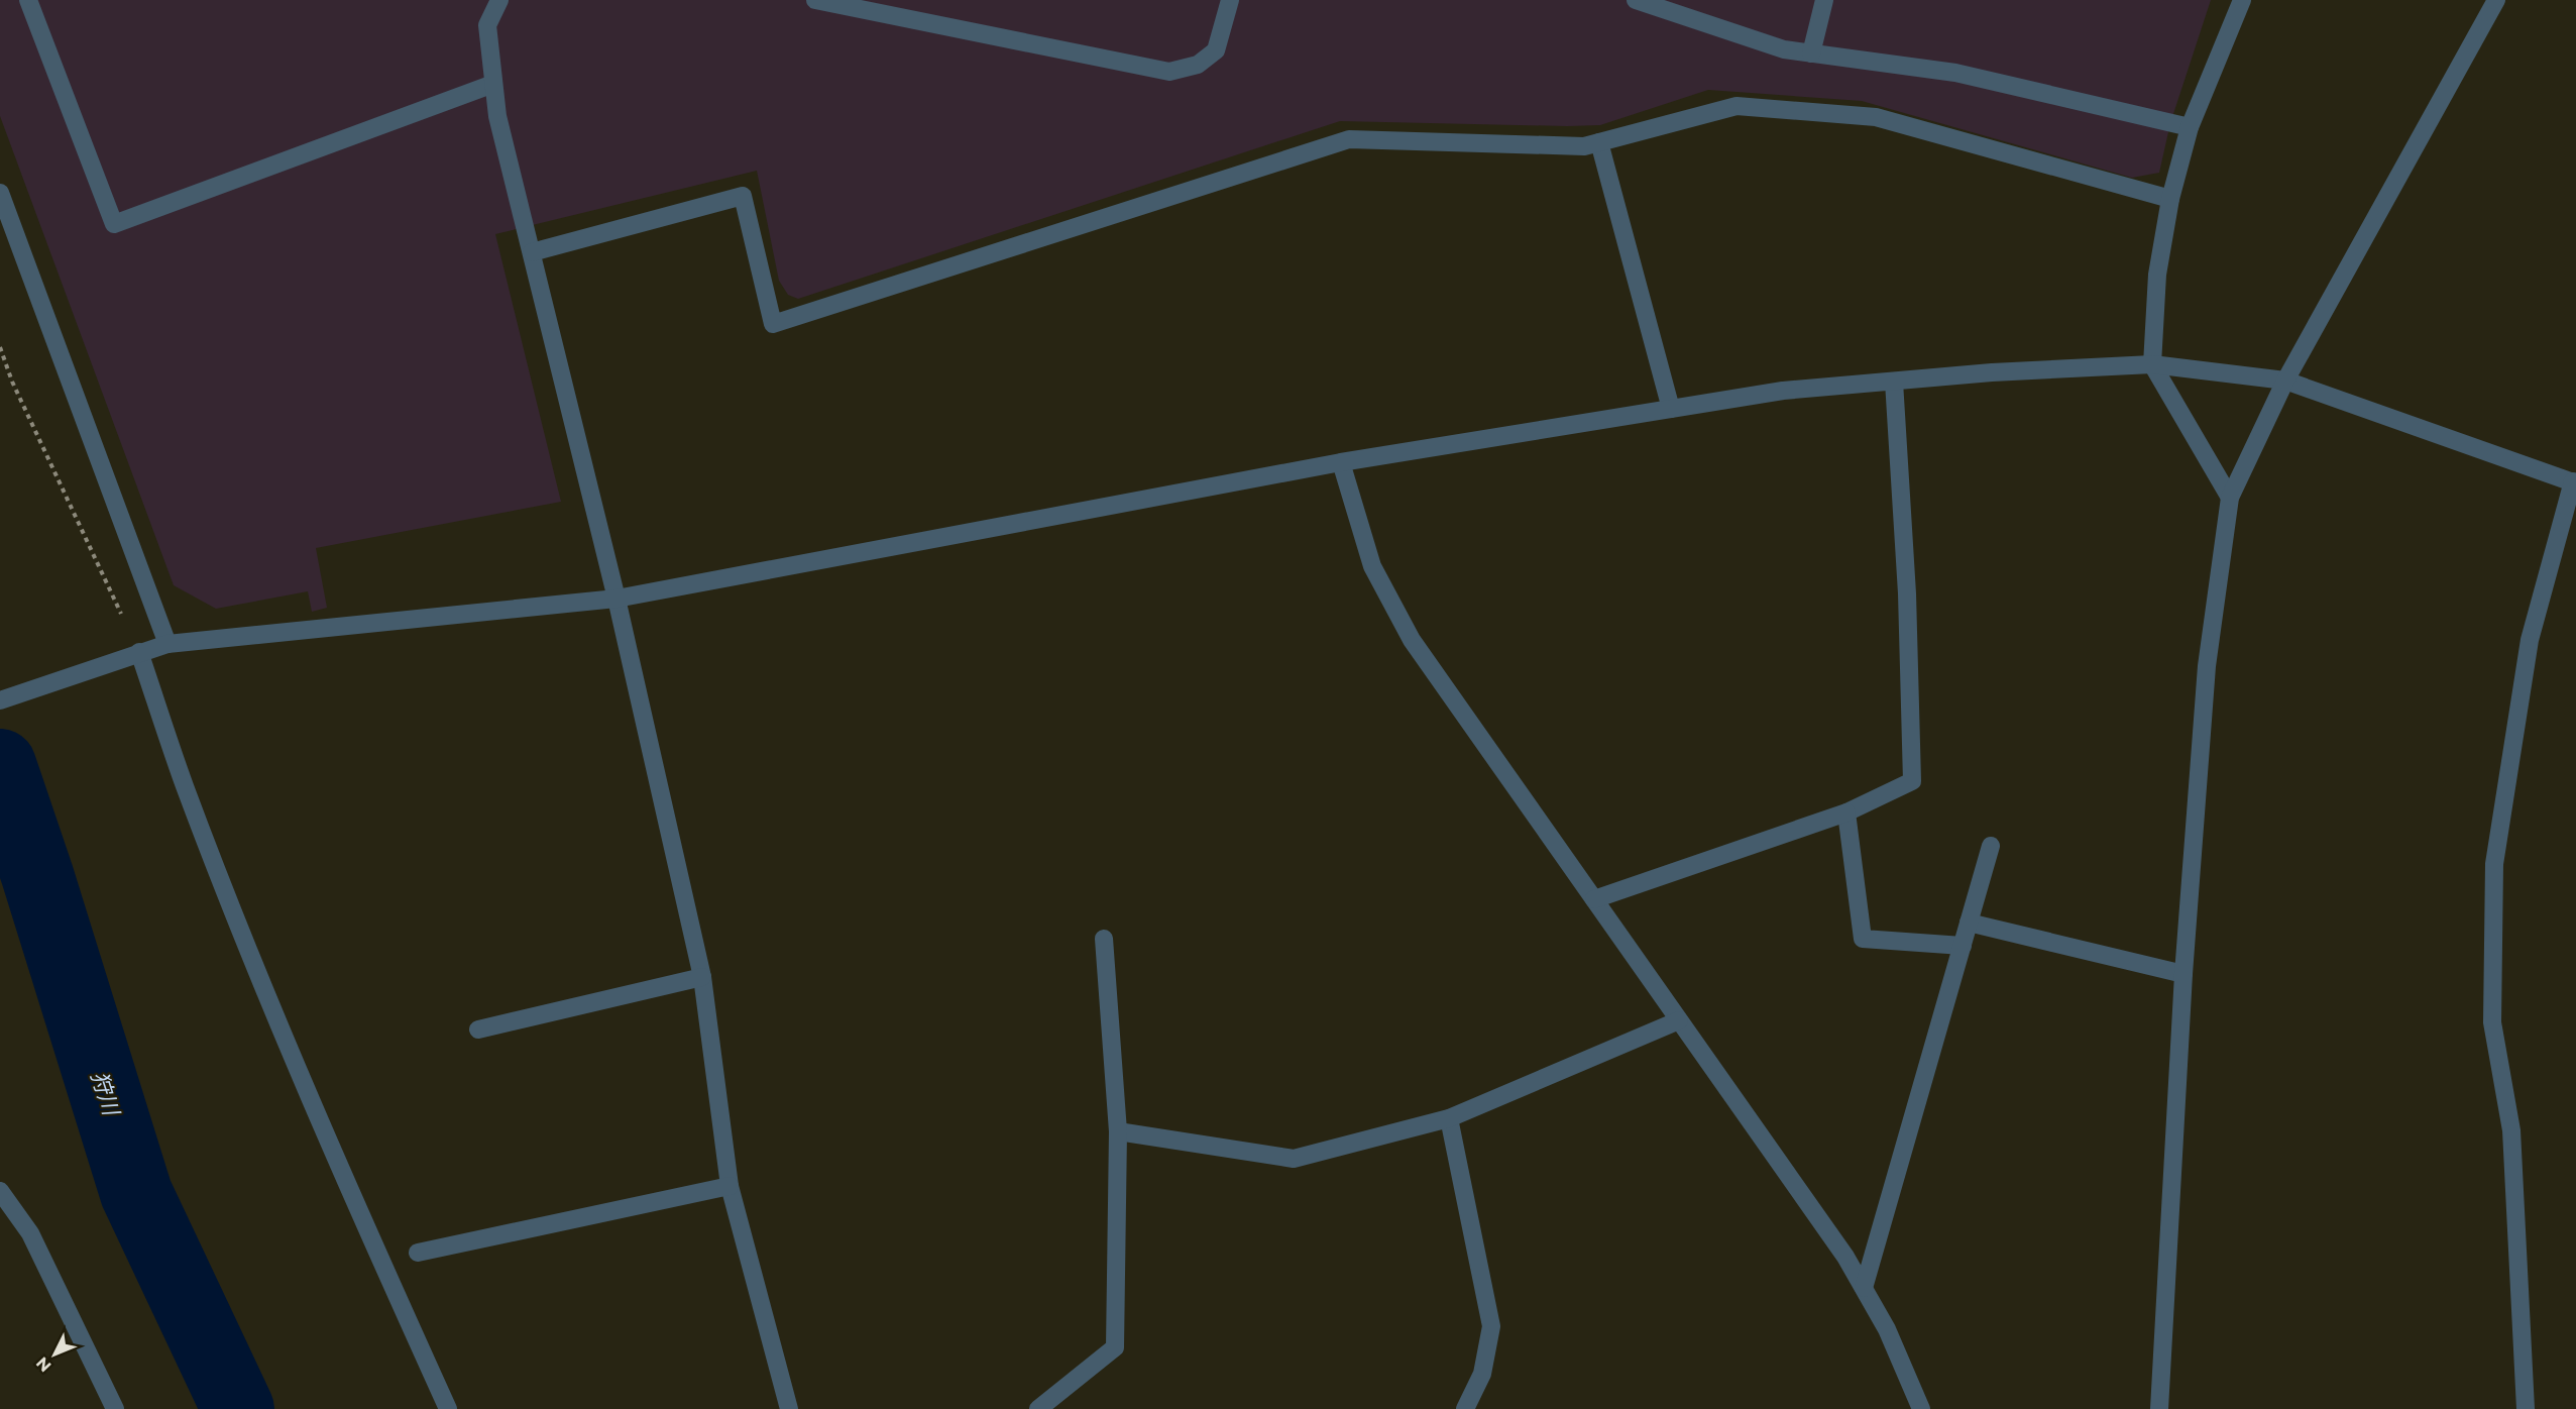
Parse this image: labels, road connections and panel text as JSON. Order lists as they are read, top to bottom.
{
  "water": ["狩川"],
  "north": "bottom left"
}
